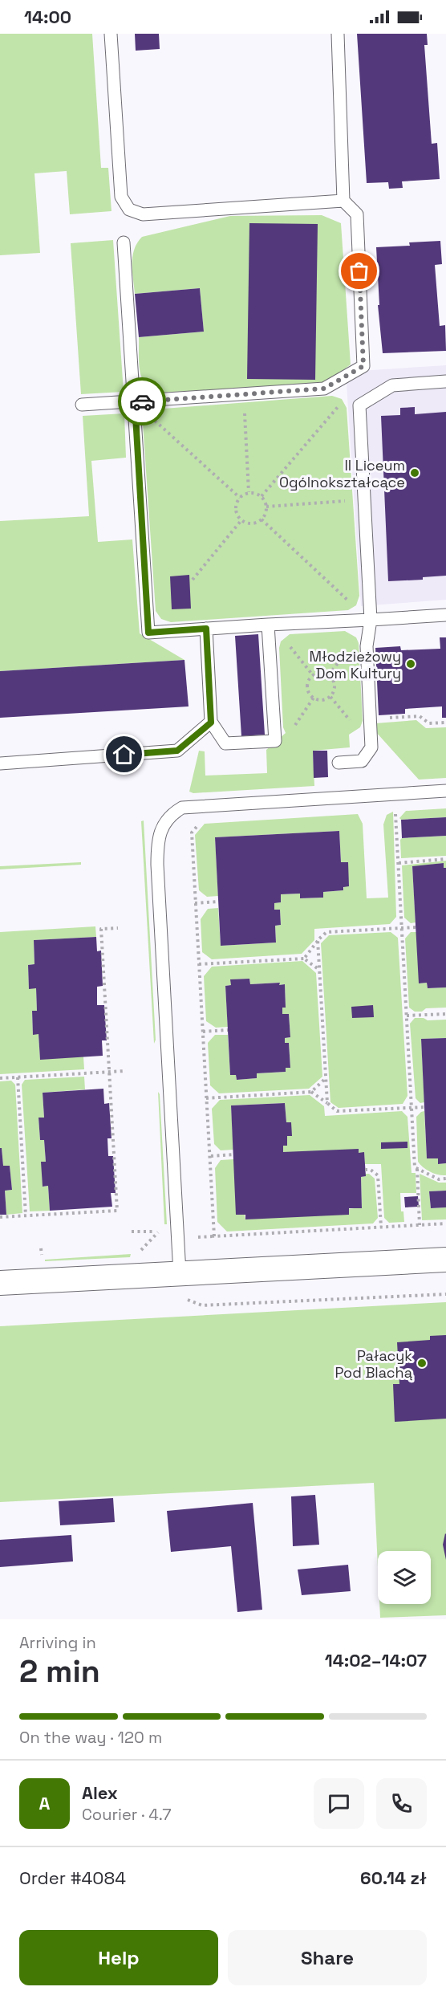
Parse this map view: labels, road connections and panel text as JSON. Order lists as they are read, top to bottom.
{
  "places": ["II Liceum Ogólnokształcące", "Młodzieżowy Dom Kultury", "Pałacyk Pod Blachą"],
  "page": {
    "status": "14:00",
    "heading": ["2 min", "Arriving in", "14:02–14:07"],
    "panel": [
      "Alex",
      "Courier · 4.7",
      "Order #4084",
      "60.14 zł"
    ],
    "bar": "On the way · 120 m",
    "round": "A",
    "buttons": ["Help", "Share"]
  }
}
